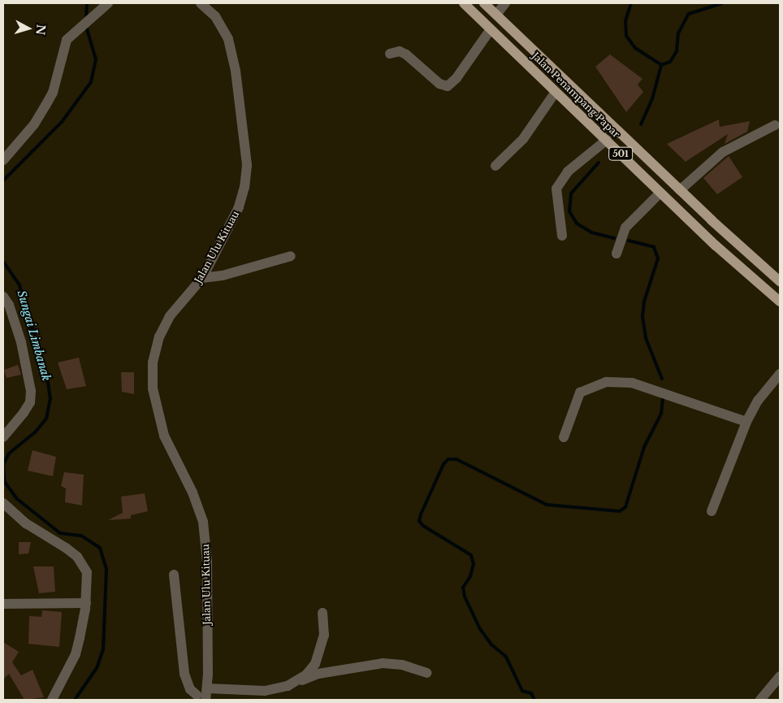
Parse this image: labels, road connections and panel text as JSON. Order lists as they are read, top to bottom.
{
  "streets": {
    "main road": ["Jalan Penampang Papar", "501"],
    "street": ["Jalan Ulu Kituau"]
  },
  "water": ["Sungai Limbanak"],
  "north": "right"
}
